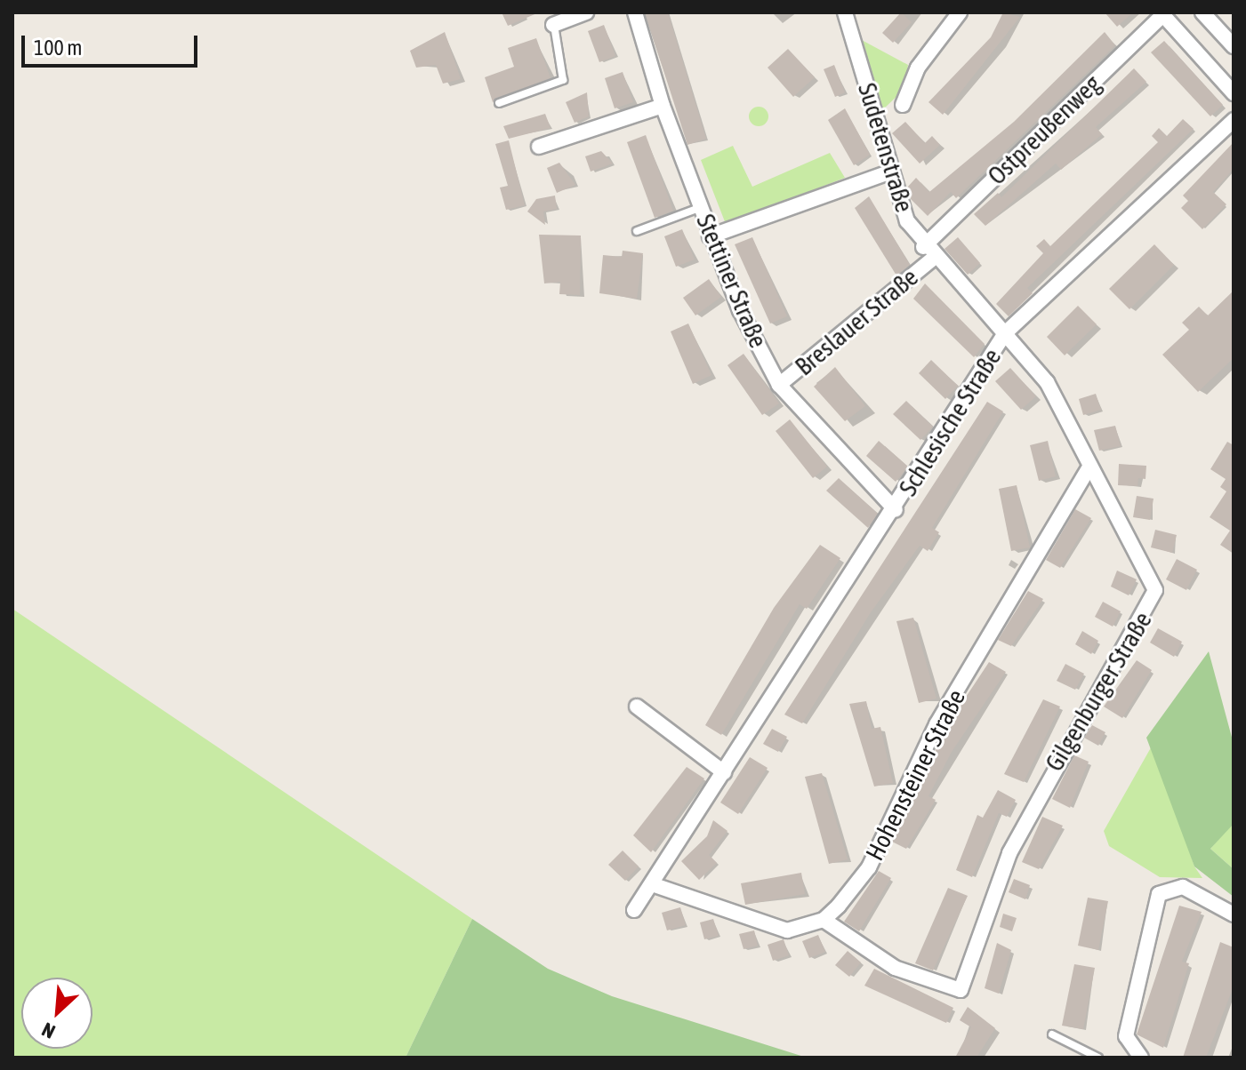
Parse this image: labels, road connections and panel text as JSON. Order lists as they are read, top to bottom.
{
  "streets": {
    "street": [
      "Ostpreußenweg",
      "Sudetenstraße",
      "Stettiner Straße",
      "Breslauer Straße",
      "Schlesische Straße",
      "Gilgenburger Straße",
      "Hohensteiner Straße"
    ]
  },
  "crossings": [
    ["Ostpreußenweg", "Sudetenstraße"],
    ["Ostpreußenweg", "Breslauer Straße"],
    ["Sudetenstraße", "Breslauer Straße"],
    ["Sudetenstraße", "Schlesische Straße"],
    ["Sudetenstraße", "Gilgenburger Straße"],
    ["Stettiner Straße", "Breslauer Straße"],
    ["Stettiner Straße", "Schlesische Straße"],
    ["Schlesische Straße", "Gilgenburger Straße"],
    ["Gilgenburger Straße", "Hohensteiner Straße"]
  ],
  "scale_bar": "100 m",
  "north": "bottom left"
}
